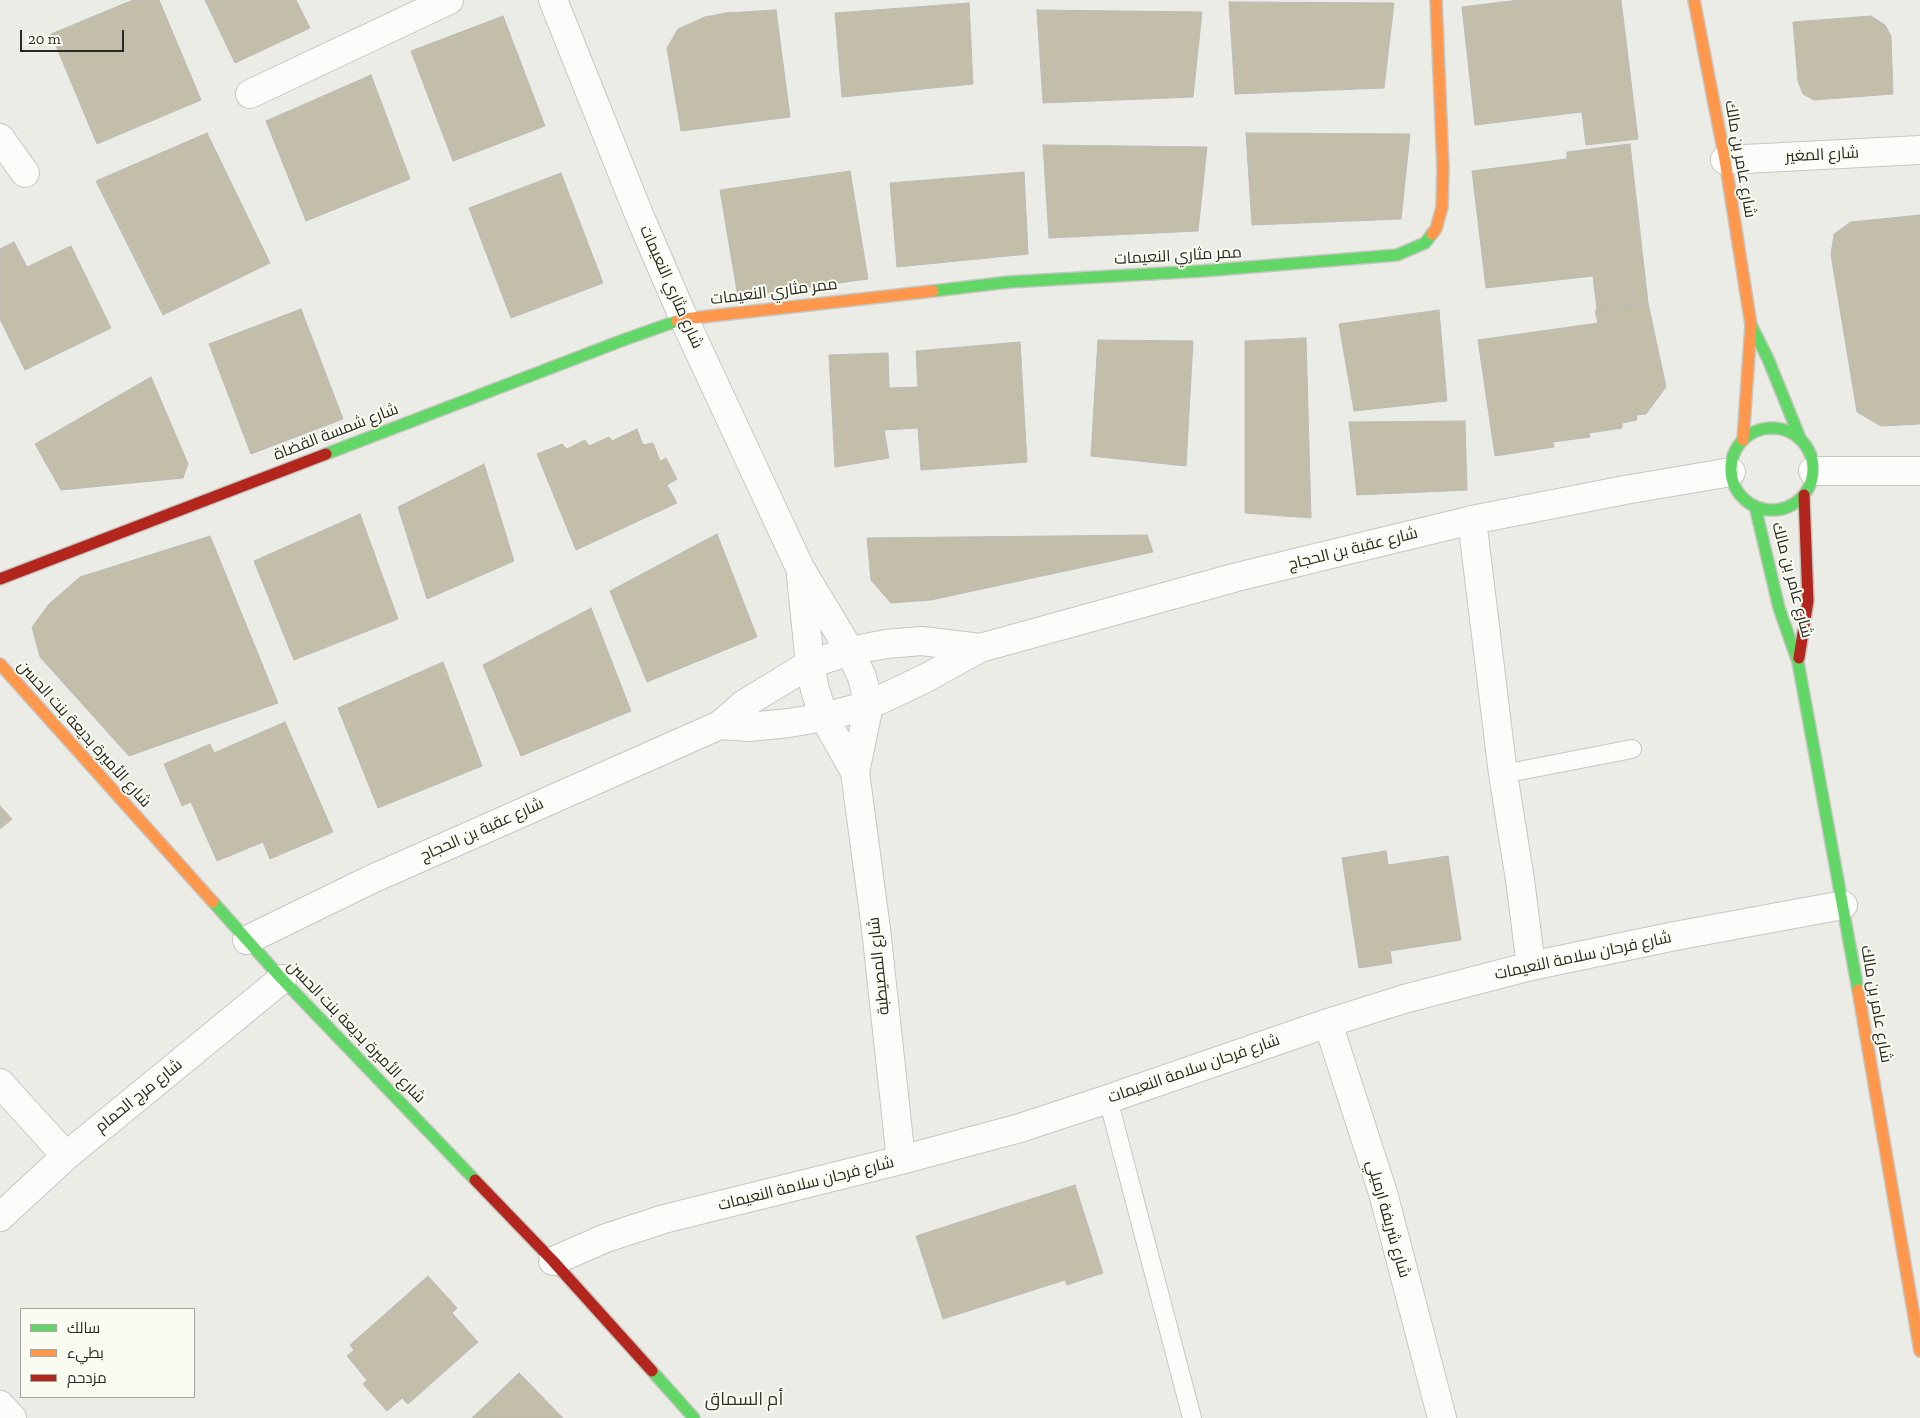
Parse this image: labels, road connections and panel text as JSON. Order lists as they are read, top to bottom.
{
  "streets": {
    "street": [
      "شارع المغير",
      "شارع عامر بن مالك",
      "ممر مثاري النعيمات",
      "شارع مثاري النعيمات",
      "شارع شمسة القضاة",
      "شارع عقبة بن الحجاج",
      "شارع الأميرة بديعة بنت الحسن",
      "شارع فرحان سلامة النعيمات",
      "شارع المصيطبة",
      "شارع مرج الحمام",
      "شارع شريفة ارميلي"
    ]
  },
  "crossings": [
    ["شارع المغير", "شارع عامر بن مالك"],
    ["شارع عامر بن مالك", "شارع عقبة بن الحجاج"],
    ["شارع عامر بن مالك", "شارع فرحان سلامة النعيمات"],
    ["ممر مثاري النعيمات", "شارع مثاري النعيمات"],
    ["ممر مثاري النعيمات", "شارع شمسة القضاة"],
    ["شارع مثاري النعيمات", "شارع شمسة القضاة"],
    ["شارع مثاري النعيمات", "شارع عقبة بن الحجاج"],
    ["شارع مثاري النعيمات", "شارع المصيطبة"],
    ["شارع عقبة بن الحجاج", "شارع الأميرة بديعة بنت الحسن"],
    ["شارع عقبة بن الحجاج", "شارع المصيطبة"],
    ["شارع الأميرة بديعة بنت الحسن", "شارع فرحان سلامة النعيمات"],
    ["شارع الأميرة بديعة بنت الحسن", "شارع مرج الحمام"],
    ["شارع فرحان سلامة النعيمات", "شارع المصيطبة"],
    ["شارع فرحان سلامة النعيمات", "شارع شريفة ارميلي"]
  ],
  "districts": ["أم السماق"],
  "legend": ["سالك", "بطيء", "مزدحم"],
  "scale_bar": "20 m"
}
